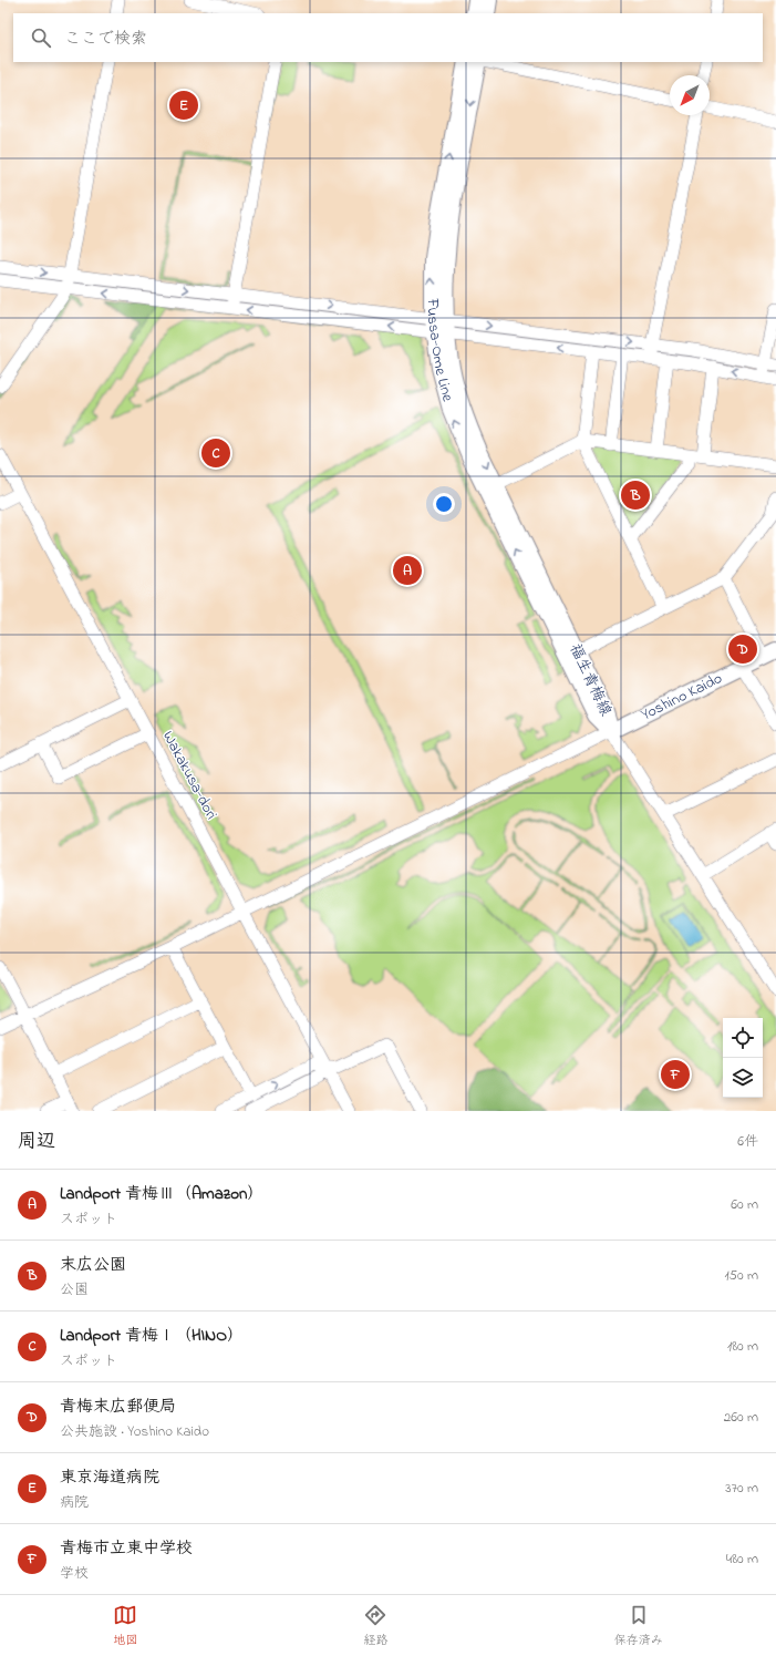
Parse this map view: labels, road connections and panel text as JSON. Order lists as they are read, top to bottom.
{
  "streets": {
    "main road": ["Fussa-Ome Line", "福生青梅線", "Yoshino Kaido"],
    "street": ["Wakakusa-dori"]
  },
  "crossings": [
    ["Fussa-Ome Line", "福生青梅線"],
    ["福生青梅線", "Yoshino Kaido"]
  ],
  "north": "bottom left",
  "page": {
    "search": "ここで検索",
    "pins": [
      "E",
      "C",
      "B",
      "A",
      "D",
      "F"
    ],
    "heading": ["周辺", "6件"],
    "list": [
      {
        "mark": "A",
        "name": "Landport 青梅Ⅲ（Amazon）",
        "note": "スポット",
        "value": "60 m"
      },
      {
        "mark": "B",
        "name": "末広公園",
        "note": "公園",
        "value": "150 m"
      },
      {
        "mark": "C",
        "name": "Landport 青梅Ⅰ（HINO）",
        "note": "スポット",
        "value": "180 m"
      },
      {
        "mark": "D",
        "name": "青梅末広郵便局",
        "note": "公共施設 · Yoshino Kaido",
        "value": "260 m"
      },
      {
        "mark": "E",
        "name": "東京海道病院",
        "note": "病院",
        "value": "370 m"
      },
      {
        "mark": "F",
        "name": "青梅市立東中学校",
        "note": "学校",
        "value": "480 m"
      }
    ],
    "nav": ["地図", "経路", "保存済み"]
  }
}
